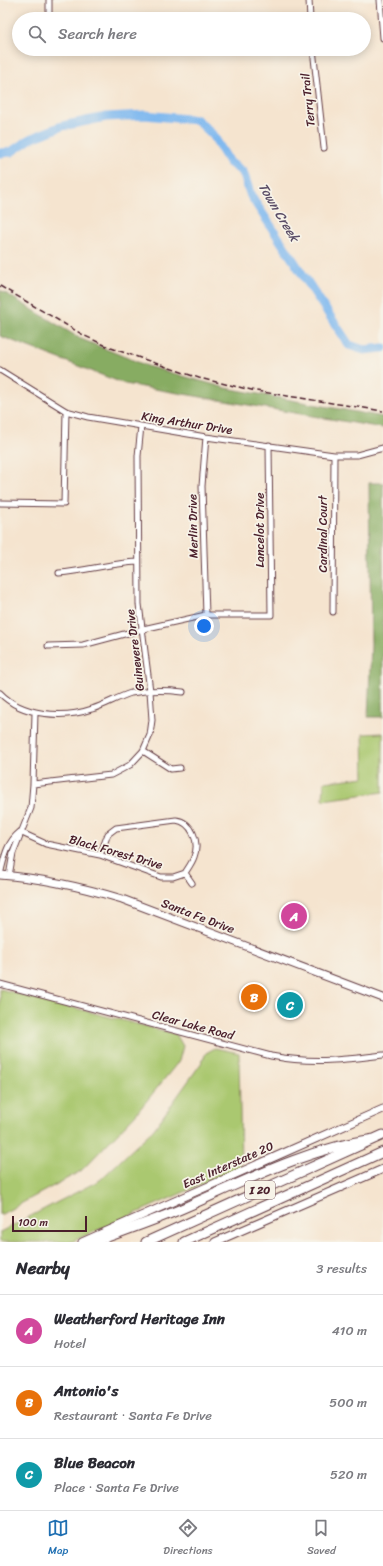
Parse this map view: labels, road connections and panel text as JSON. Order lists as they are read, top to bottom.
{
  "streets": {
    "highway": ["I 20"],
    "main road": ["Santa Fe Drive", "East Interstate 20"],
    "street": [
      "Terry Trail",
      "King Arthur Drive",
      "Merlin Drive",
      "Lancelot Drive",
      "Cardinal Court",
      "Guinevere Drive",
      "Black Forest Drive",
      "Clear Lake Road"
    ]
  },
  "crossings": [
    ["King Arthur Drive", "Merlin Drive"],
    ["King Arthur Drive", "Lancelot Drive"],
    ["King Arthur Drive", "Cardinal Court"],
    ["King Arthur Drive", "Guinevere Drive"],
    ["Merlin Drive", "Lancelot Drive"]
  ],
  "water": ["Town Creek"],
  "scale_bar": "100 m",
  "page": {
    "search": "Search here",
    "pins": ["A", "B", "C"],
    "scale": "100 m",
    "heading": ["Nearby", "3 results"],
    "list": [
      {
        "mark": "A",
        "name": "Weatherford Heritage Inn",
        "note": "Hotel",
        "value": "410 m"
      },
      {
        "mark": "B",
        "name": "Antonio's",
        "note": "Restaurant · Santa Fe Drive",
        "value": "500 m"
      },
      {
        "mark": "C",
        "name": "Blue Beacon",
        "note": "Place · Santa Fe Drive",
        "value": "520 m"
      }
    ],
    "nav": ["Map", "Directions", "Saved"]
  }
}
